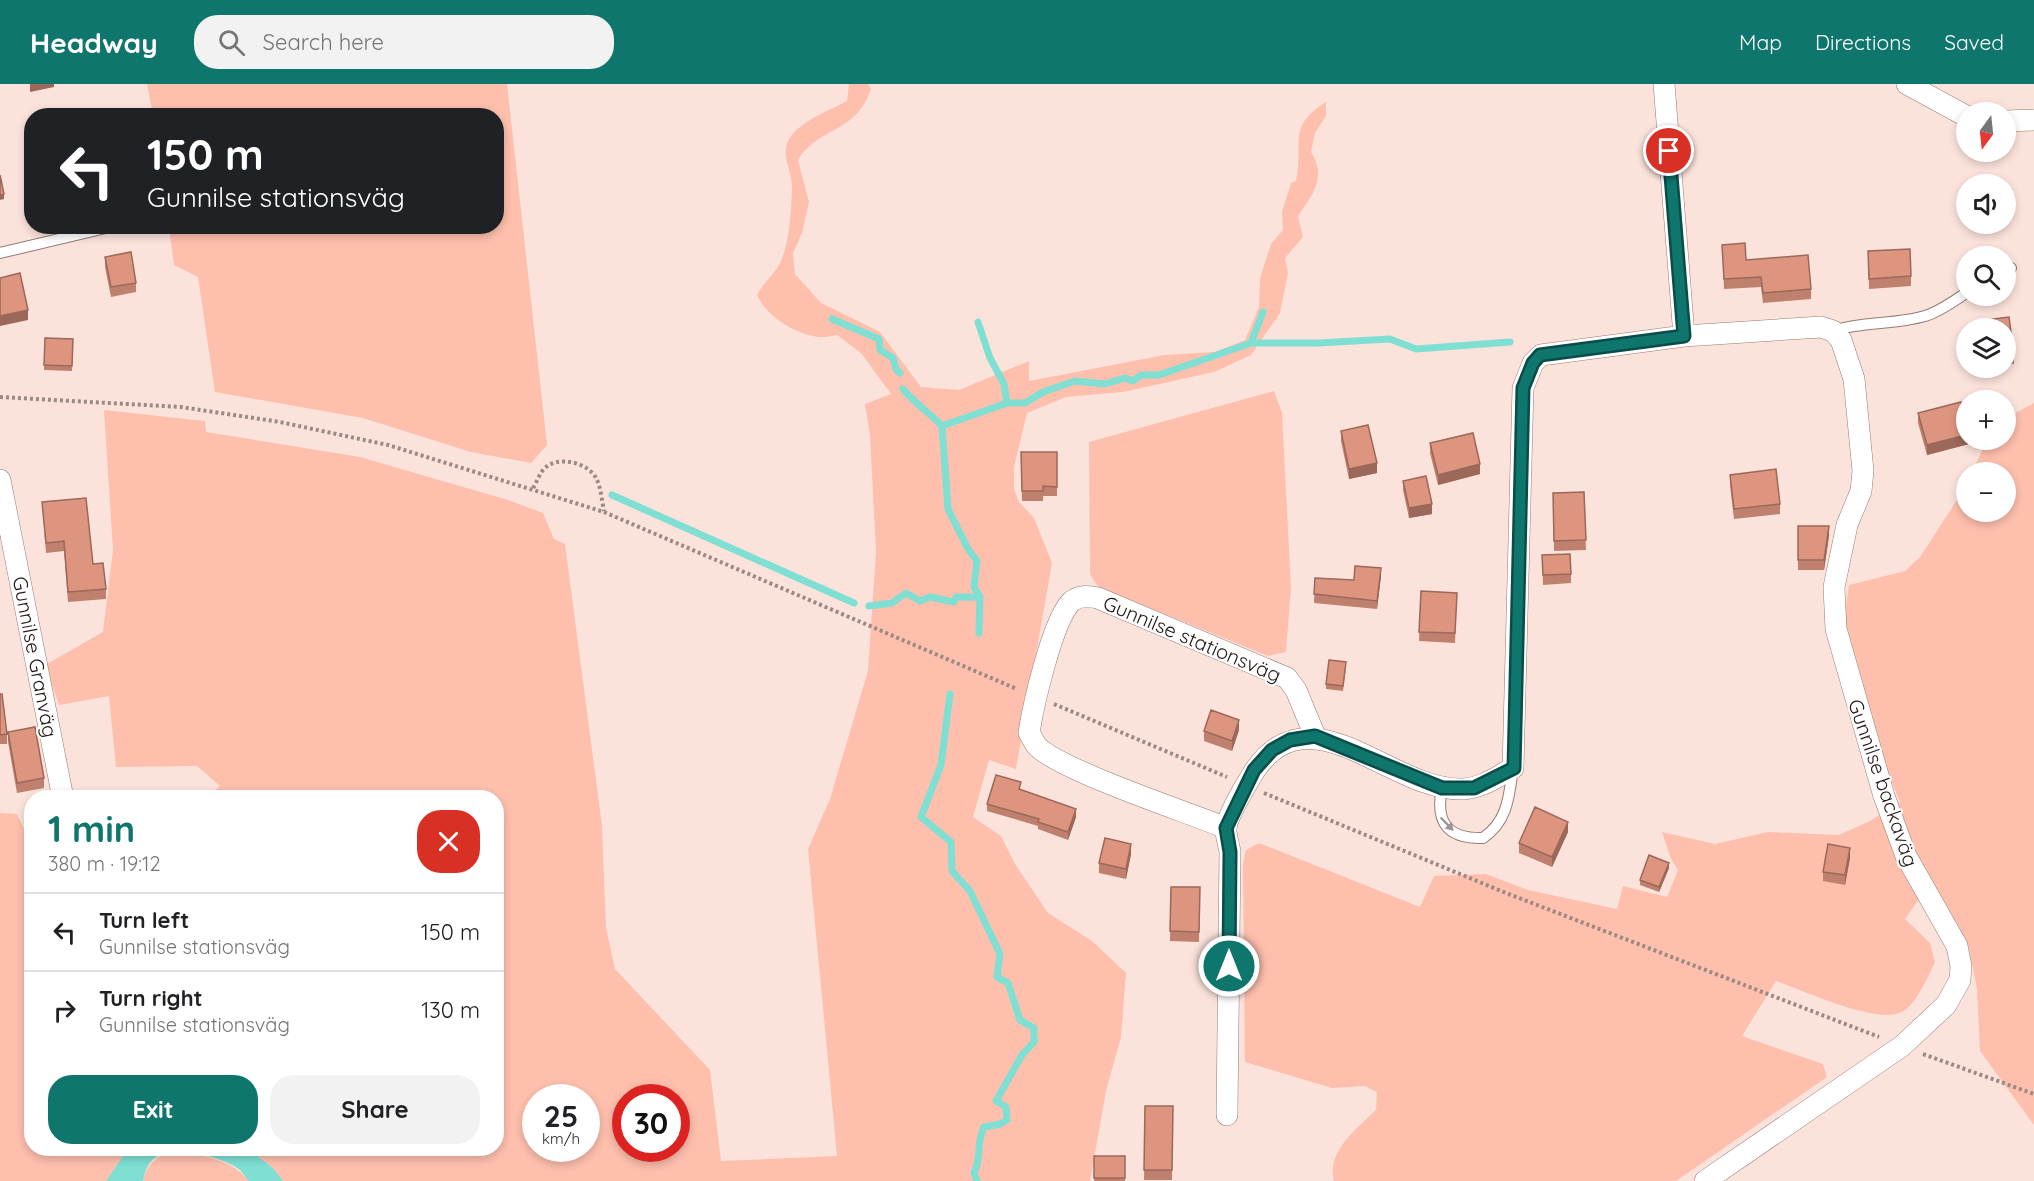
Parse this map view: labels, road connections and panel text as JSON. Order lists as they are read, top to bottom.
{
  "streets": {
    "street": ["Gunnilse stationsväg", "Gunnilse Granväg", "Gunnilse backaväg"]
  },
  "north": "bottom",
  "page": {
    "header": "Headway",
    "search": "Search here",
    "nav": ["Map", "Directions", "Saved"],
    "map_buttons": ["+", "−"],
    "turn": ["150 m", "Gunnilse stationsväg"],
    "heading": ["1 min", "380 m · 19:12"],
    "list": [
      {
        "name": "Turn left",
        "note": "Gunnilse stationsväg",
        "value": "150 m"
      },
      {
        "name": "Turn right",
        "note": "Gunnilse stationsväg",
        "value": "130 m"
      }
    ],
    "buttons": ["Exit", "Share"],
    "speed": "25 km/h",
    "limit": "30"
  }
}
